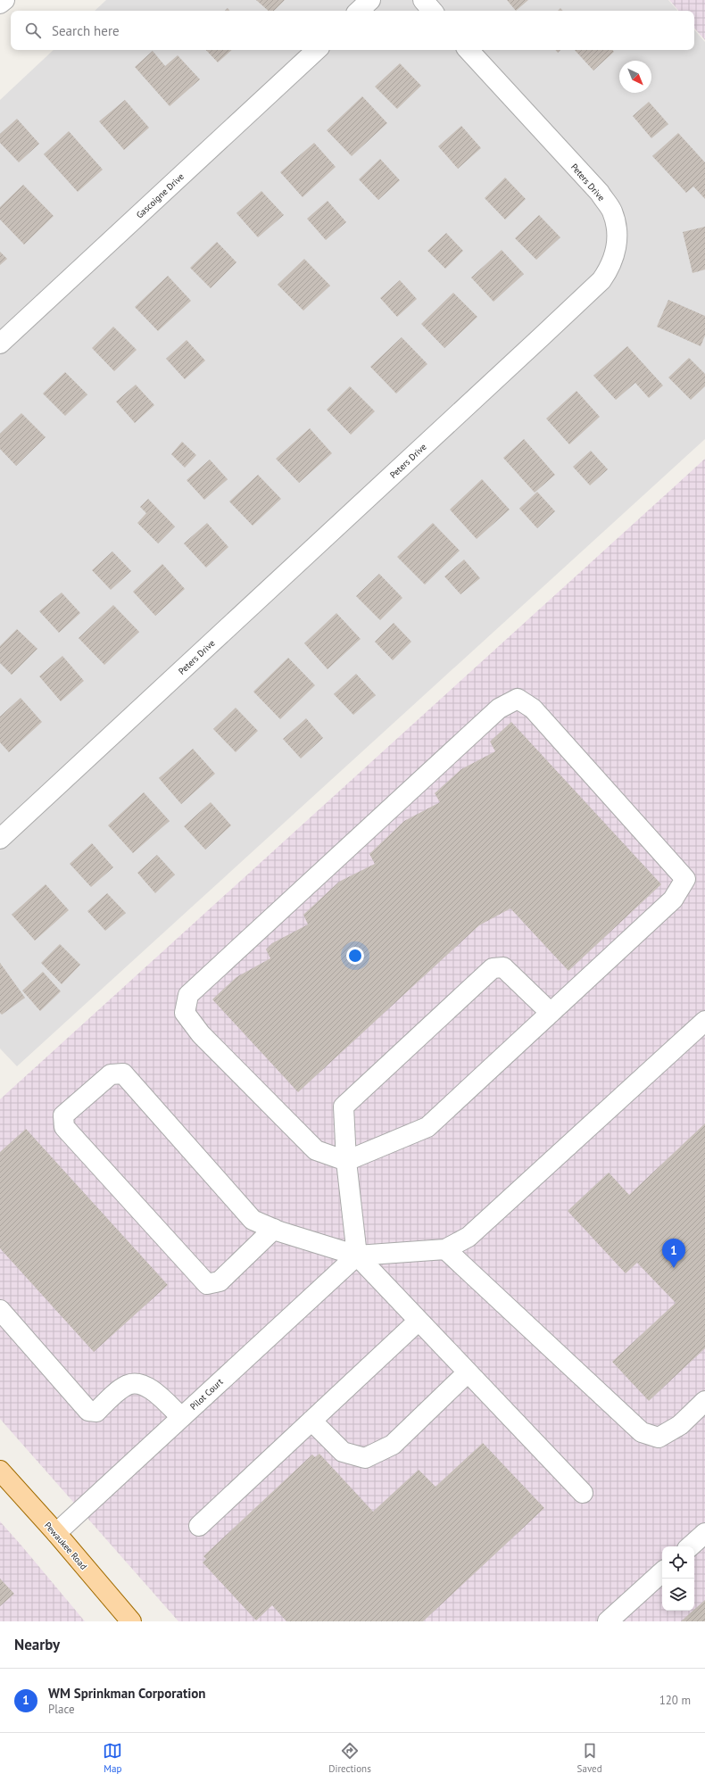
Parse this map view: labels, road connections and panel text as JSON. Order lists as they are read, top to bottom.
{
  "streets": {
    "main road": ["Pewaukee Road"],
    "street": ["Peters Drive", "Gascoigne Drive", "Pilot Court"]
  },
  "crossings": [
    ["Pilot Court", "Pewaukee Road"]
  ],
  "north": "bottom right",
  "page": {
    "search": "Search here",
    "pins": "1",
    "heading": "Nearby",
    "list": [
      {
        "mark": "1",
        "name": "WM Sprinkman Corporation",
        "note": "Place",
        "value": "120 m"
      }
    ],
    "nav": ["Map", "Directions", "Saved"]
  }
}
